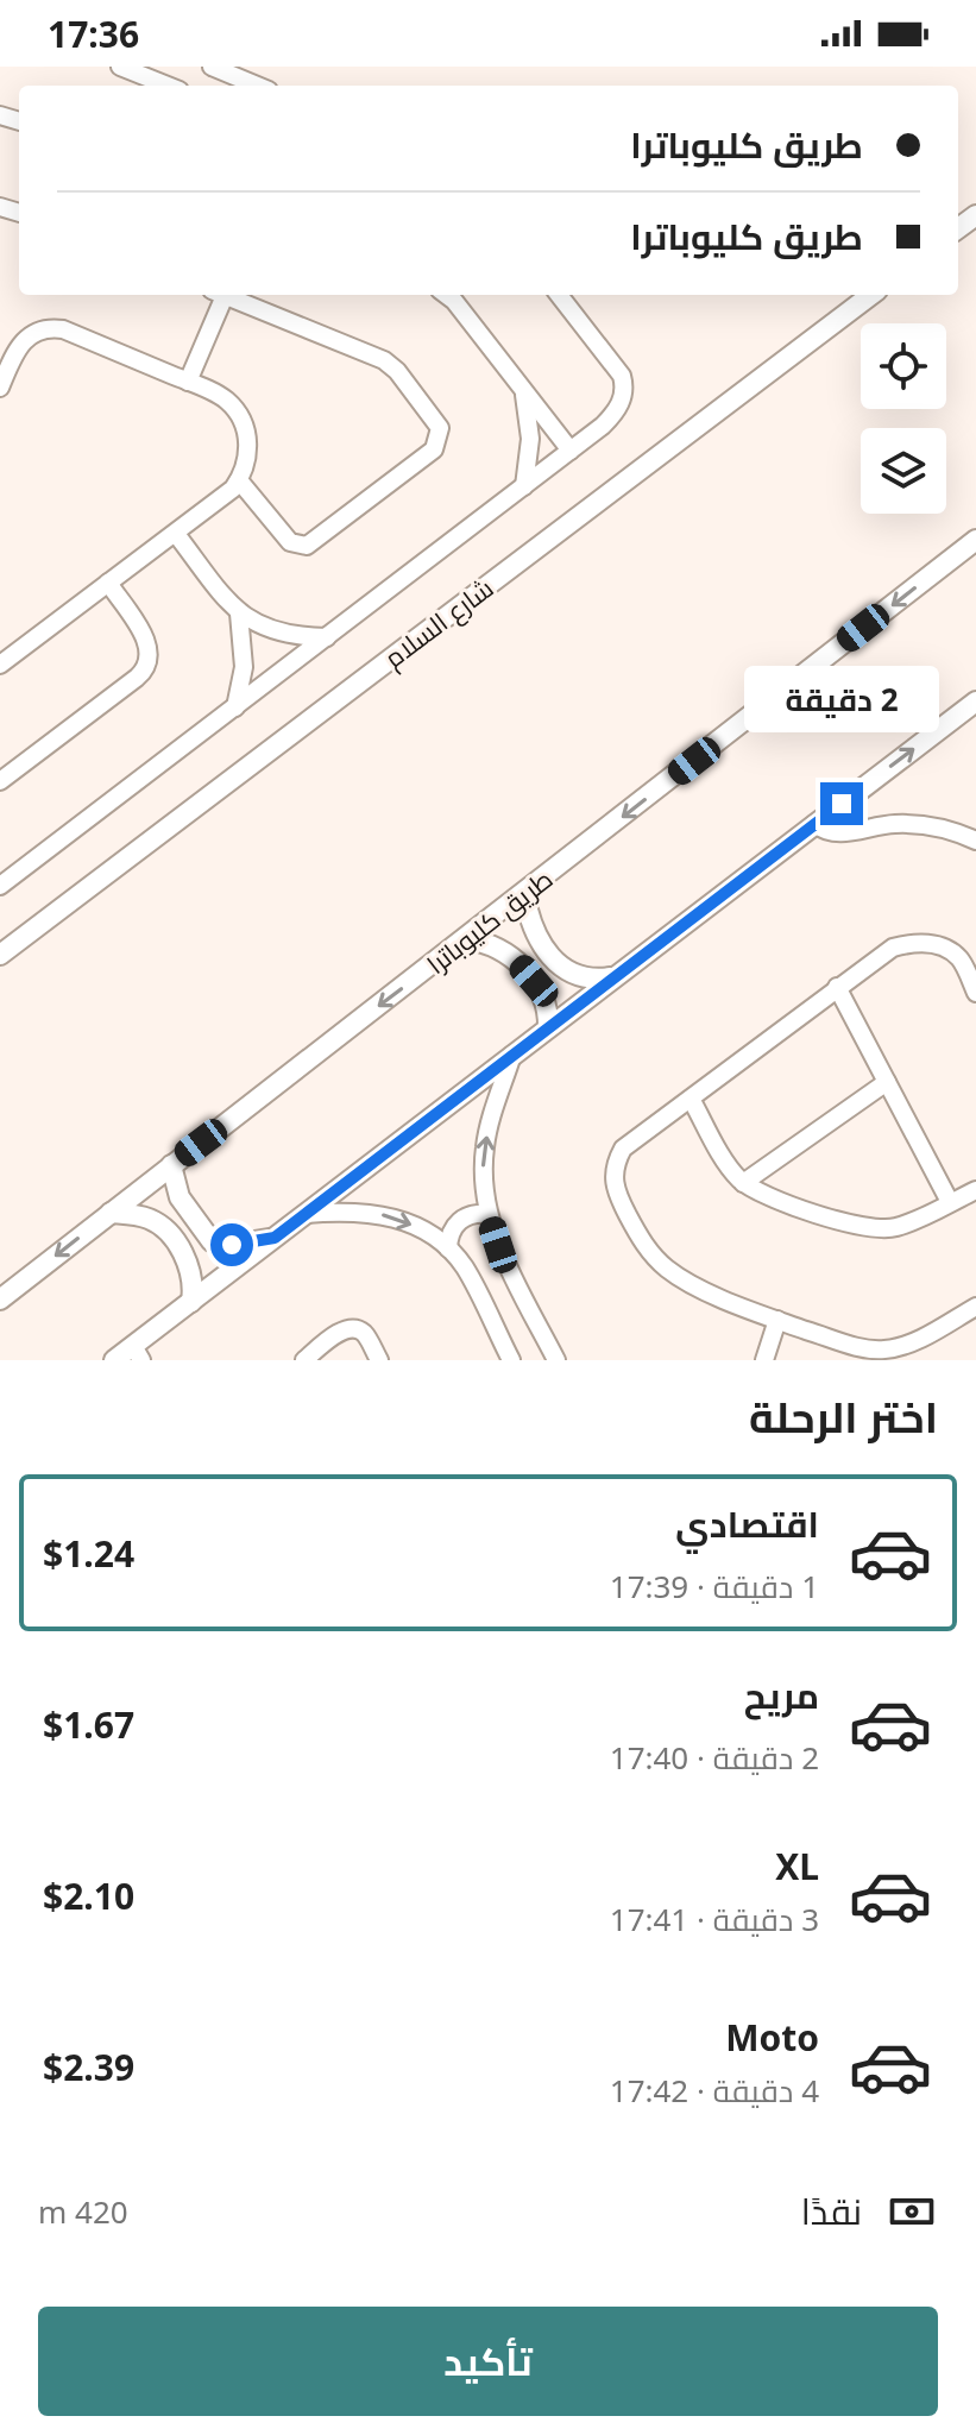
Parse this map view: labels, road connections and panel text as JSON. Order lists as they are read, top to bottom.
{
  "streets": {
    "main road": ["شارع السلام", "طريق كليوباترا"]
  },
  "page": {
    "status": "17:36",
    "banner": ["طريق كليوباترا", "طريق كليوباترا"],
    "bubble": "2 دقيقة",
    "heading": "اختر الرحلة",
    "list": [
      {
        "name": "اقتصادي",
        "note": "1 دقيقة · 17:39",
        "value": "$1.24"
      },
      {
        "name": "مريح",
        "note": "2 دقيقة · 17:40",
        "value": "$1.67"
      },
      {
        "name": "XL",
        "note": "3 دقيقة · 17:41",
        "value": "$2.10"
      },
      {
        "name": "Moto",
        "note": "4 دقيقة · 17:42",
        "value": "$2.39"
      }
    ],
    "pay": ["نقدًا", "420 m"],
    "buttons": "تأكيد"
  }
}
